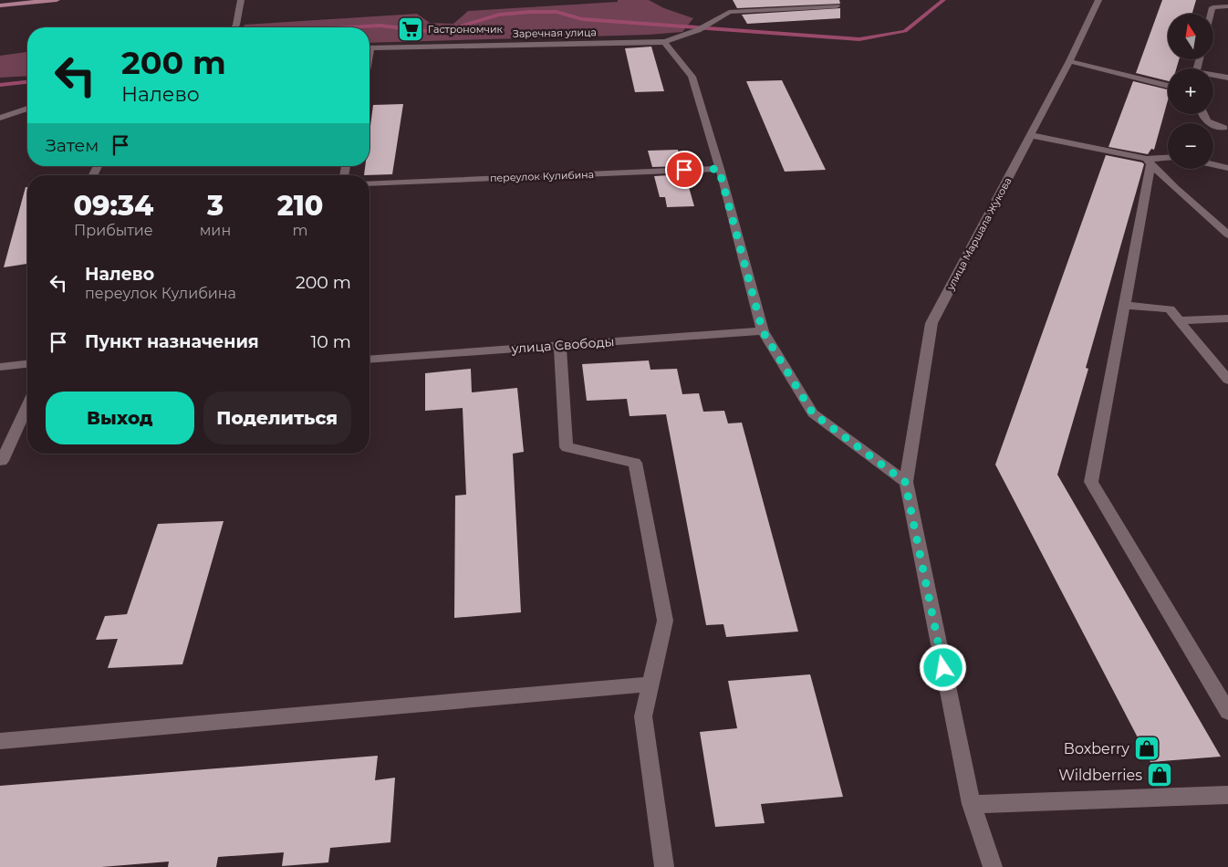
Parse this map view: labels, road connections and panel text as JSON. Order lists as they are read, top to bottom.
{
  "streets": {
    "street": [
      "Заречная улица",
      "переулок Кулибина",
      "улица Маршала Жукова",
      "улица Свободы"
    ]
  },
  "places": {
    "supermarket": ["Гастрономчик"],
    "shop": ["Boxberry", "Wildberries"]
  },
  "north": "top",
  "page": {
    "map_buttons": ["+", "−"],
    "turn": ["200 m", "Налево"],
    "then": "Затем",
    "eta": [
      "09:34",
      "Прибытие",
      "3",
      "мин",
      "210",
      "m"
    ],
    "list": [
      {
        "name": "Налево",
        "note": "переулок Кулибина",
        "value": "200 m"
      },
      {
        "name": "Пункт назначения",
        "value": "10 m"
      }
    ],
    "buttons": ["Выход", "Поделиться"]
  }
}
